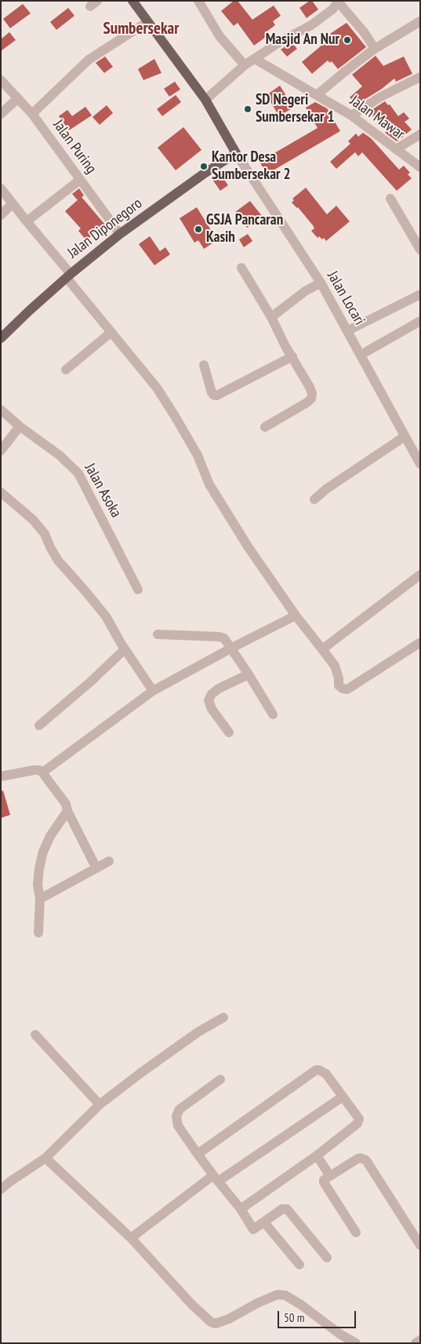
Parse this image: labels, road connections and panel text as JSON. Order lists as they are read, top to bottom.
{
  "streets": {
    "main road": ["Jalan Diponegoro"],
    "street": [
      "Jalan Mawar",
      "Jalan Puring",
      "Jalan Locari",
      "Jalan Asoka"
    ]
  },
  "crossings": [
    ["Jalan Puring", "Jalan Diponegoro"],
    ["Jalan Diponegoro", "Jalan Locari"]
  ],
  "districts": ["Sumbersekar"],
  "places": [
    "Masjid An Nur",
    "SD Negeri Sumbersekar 1",
    "Kantor Desa Sumbersekar 2",
    "GSJA Pancaran Kasih"
  ],
  "scale_bar": "50 m"
}
